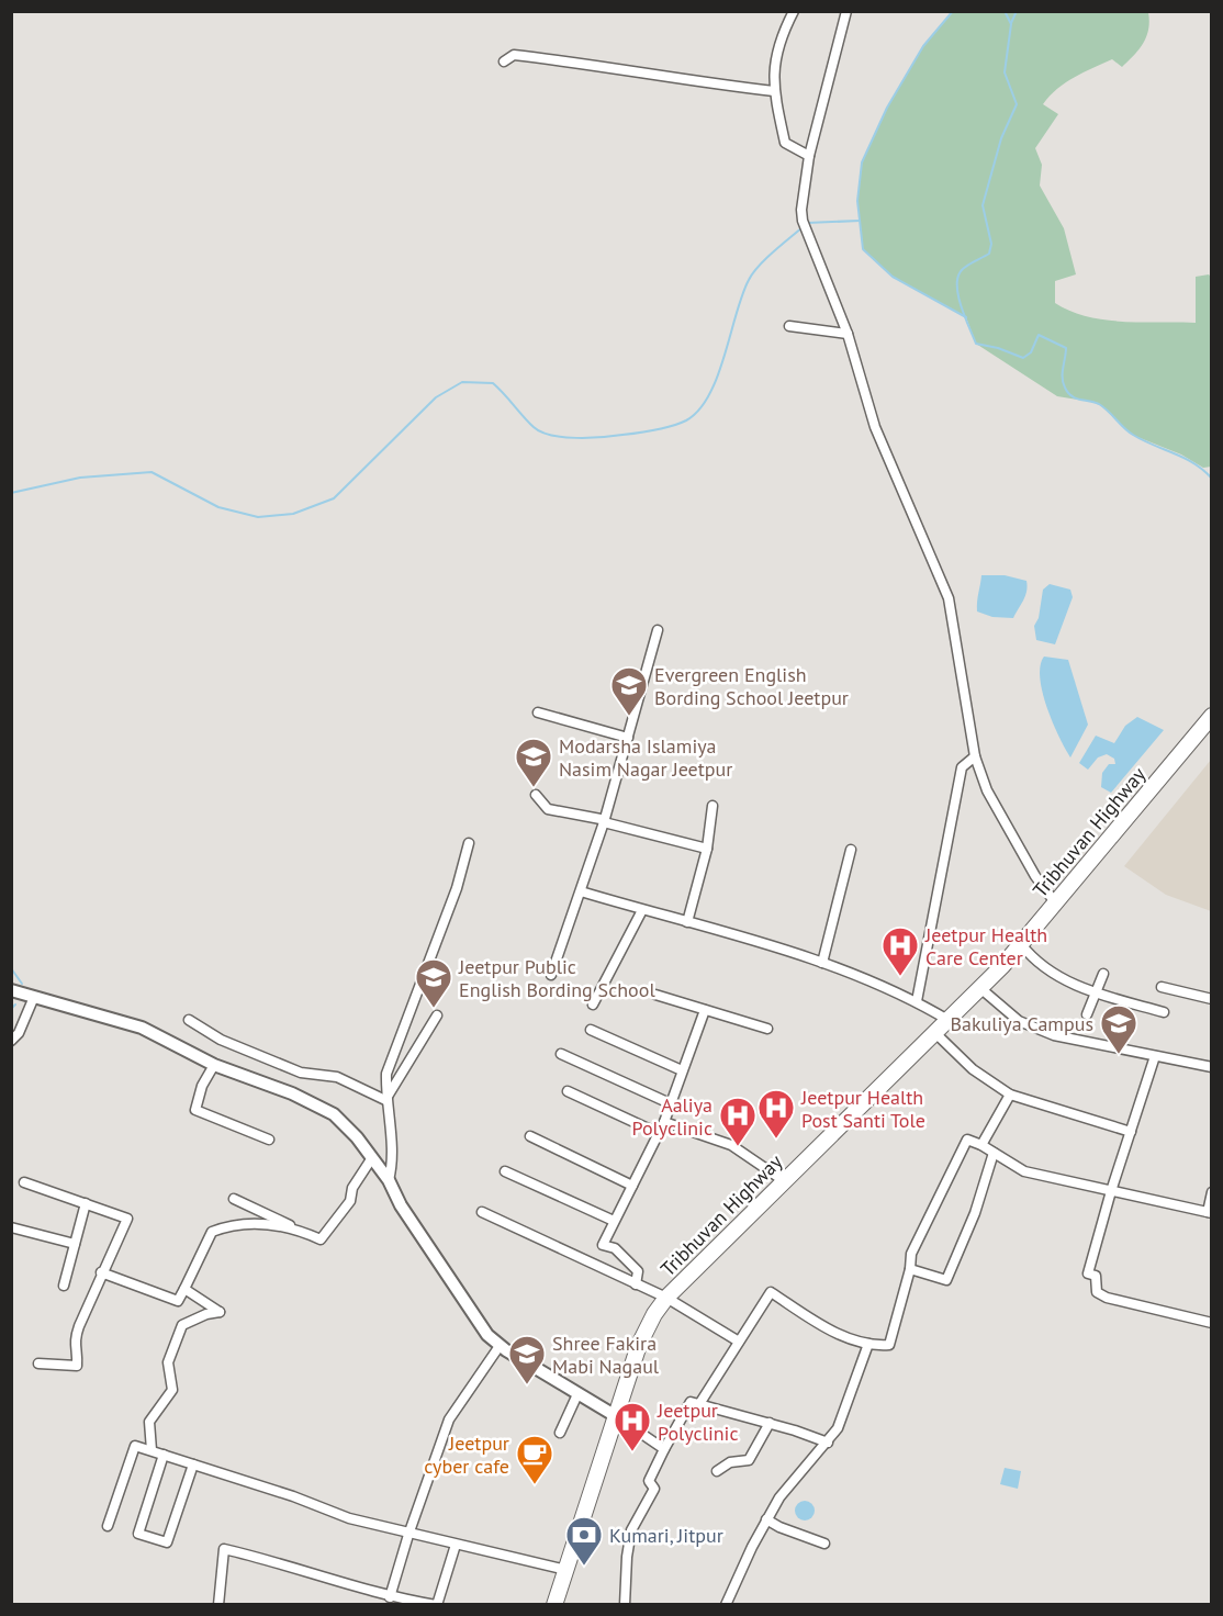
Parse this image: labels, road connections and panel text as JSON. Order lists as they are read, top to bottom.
{
  "streets": {
    "highway": ["Tribhuvan Highway"]
  },
  "places": {
    "school or university": [
      "Evergreen English Bording School Jeetpur",
      "Modarsha Islamiya Nasim Nagar Jeetpur",
      "Jeetpur Public English Bording School",
      "Bakuliya Campus",
      "Shree Fakira Mabi Nagaul"
    ],
    "hospital": [
      "Jeetpur Health Care Center",
      "Jeetpur Health Post Santi Tole",
      "Aaliya Polyclinic",
      "Jeetpur Polyclinic"
    ],
    "cafe": ["Jeetpur cyber cafe"],
    "bank": ["Kumari, Jitpur"]
  }
}
